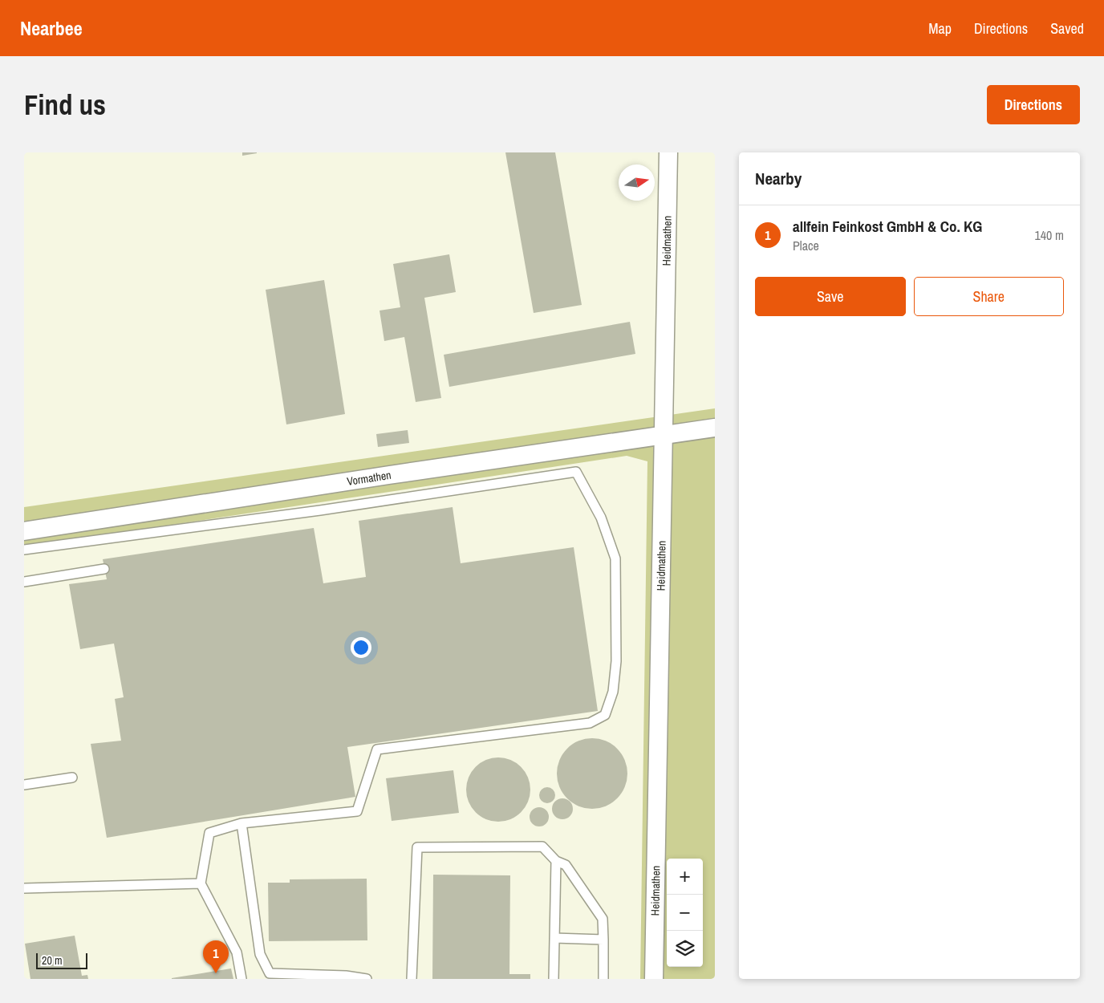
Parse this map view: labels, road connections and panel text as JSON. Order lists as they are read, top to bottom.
{
  "streets": {
    "street": ["Heidmathen", "Vormathen"]
  },
  "crossings": [
    ["Heidmathen", "Vormathen"]
  ],
  "scale_bar": "20 m",
  "north": "right",
  "page": {
    "header": "Nearbee",
    "nav": ["Map", "Directions", "Saved"],
    "buttons": [
      "Directions",
      ["Save", "Share"]
    ],
    "title": "Find us",
    "heading": "Nearby",
    "list": [
      {
        "mark": "1",
        "name": "allfein Feinkost GmbH & Co. KG",
        "note": "Place",
        "value": "140 m"
      }
    ],
    "map_buttons": ["+", "−"],
    "pins": "1",
    "scale": "20 m"
  }
}
